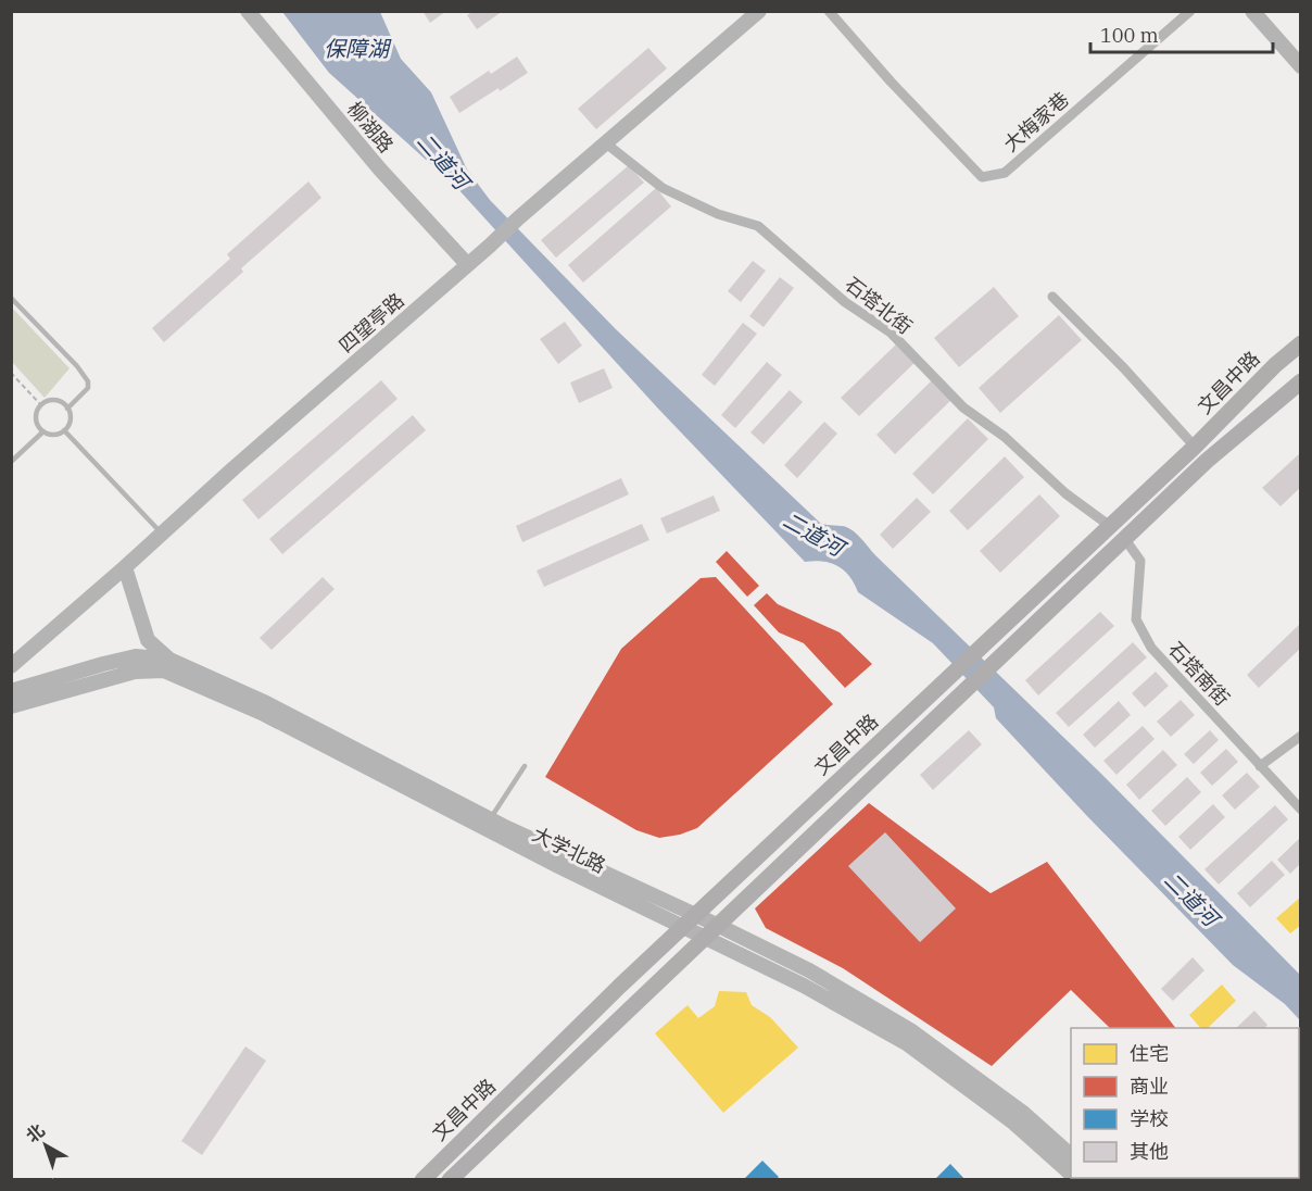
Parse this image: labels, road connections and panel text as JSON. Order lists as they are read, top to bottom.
{
  "streets": {
    "main road": ["文昌中路"],
    "street": [
      "大梅家巷",
      "柳湖路",
      "石塔北街",
      "四望亭路",
      "石塔南街",
      "大学北路"
    ]
  },
  "crossings": [
    ["柳湖路", "四望亭路"],
    ["石塔北街", "四望亭路"],
    ["石塔北街", "文昌中路"],
    ["文昌中路", "石塔南街"],
    ["文昌中路", "大学北路"]
  ],
  "water": ["保障湖", "二道河"],
  "legend": [
    "住宅",
    "商业",
    "学校",
    "其他"
  ],
  "scale_bar": "100 m",
  "north": "top left"
}
